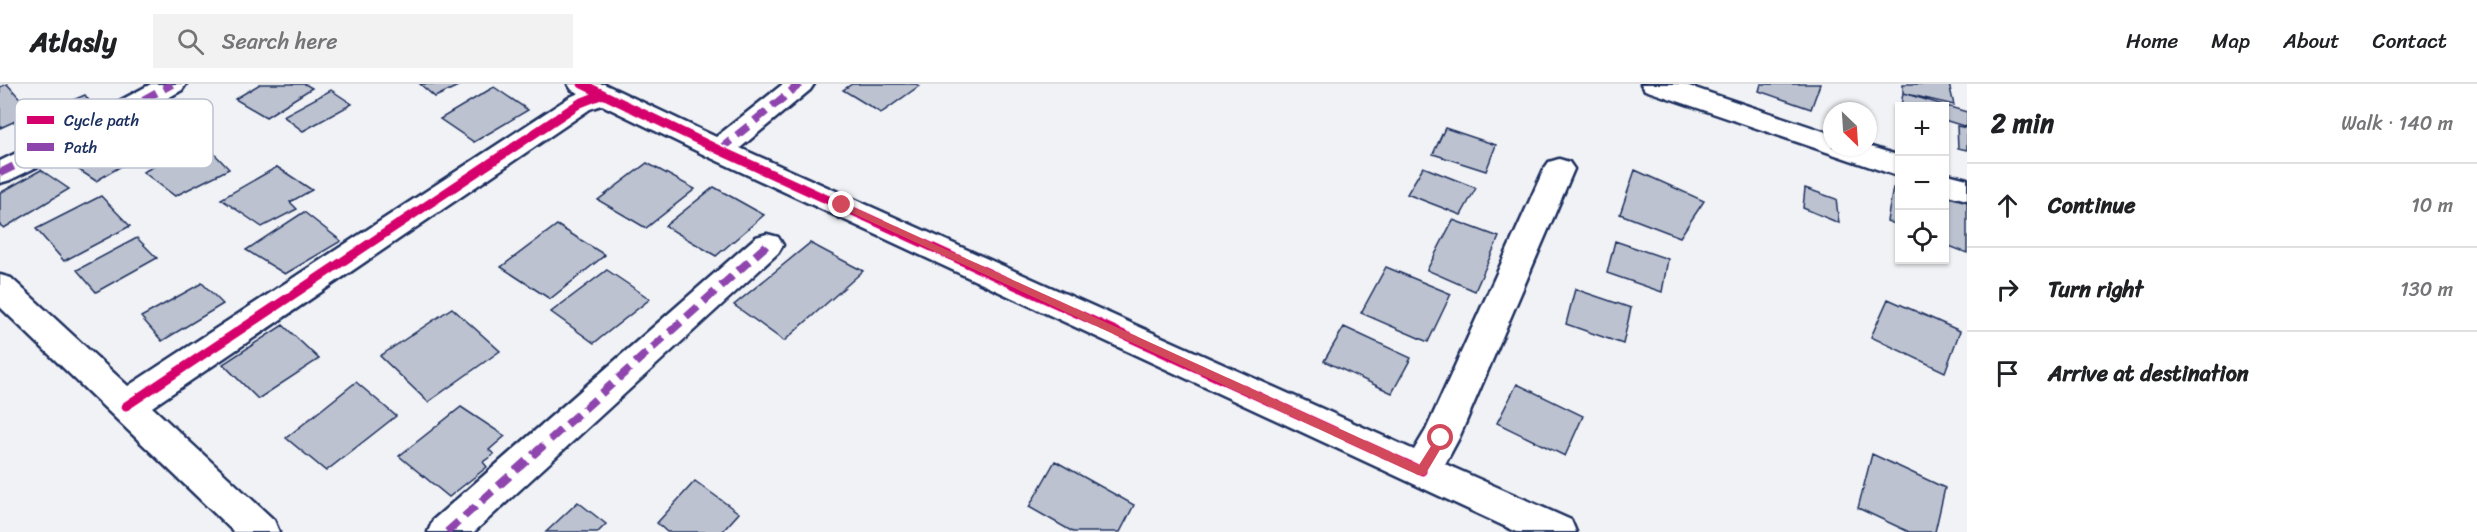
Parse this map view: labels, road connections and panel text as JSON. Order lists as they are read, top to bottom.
{
  "legend": ["Cycle path", "Path"],
  "north": "bottom right",
  "page": {
    "header": "Atlasly",
    "search": "Search here",
    "nav": [
      "Home",
      "Map",
      "About",
      "Contact"
    ],
    "heading": ["2 min", "Walk · 140 m"],
    "map_buttons": ["+", "−"],
    "list": [
      ["Continue", "10 m"],
      ["Turn right", "130 m"],
      "Arrive at destination"
    ]
  }
}
